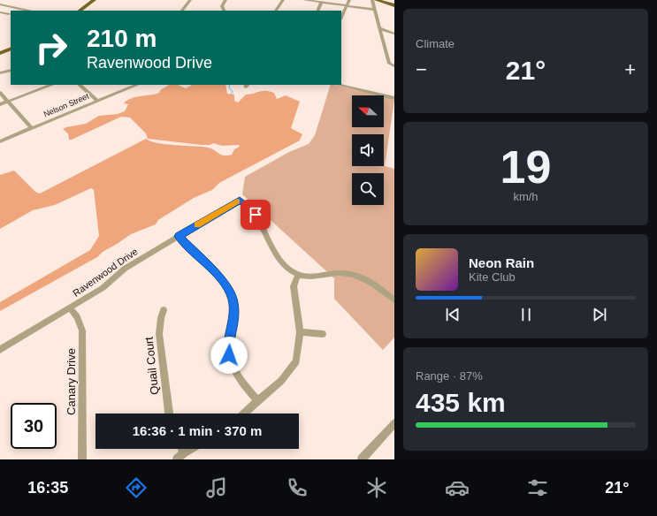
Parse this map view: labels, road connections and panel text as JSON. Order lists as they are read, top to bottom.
{
  "streets": {
    "street": [
      "Nelson Street",
      "Ravenwood Drive",
      "Quail Court",
      "Canary Drive"
    ]
  },
  "crossings": [
    ["Ravenwood Drive", "Canary Drive"]
  ],
  "north": "left",
  "page": {
    "tile": [
      "Climate",
      ["19", "km/h"],
      ["Range · 87%", "435 km"]
    ],
    "turn": ["210 m", "Ravenwood Drive"],
    "heat": ["−", "21°", "+"],
    "song": ["Neon Rain", "Kite Club"],
    "limit": "30",
    "trip": "16:36 · 1 min · 370 m",
    "tabs": ["16:35", "21°"]
  }
}
